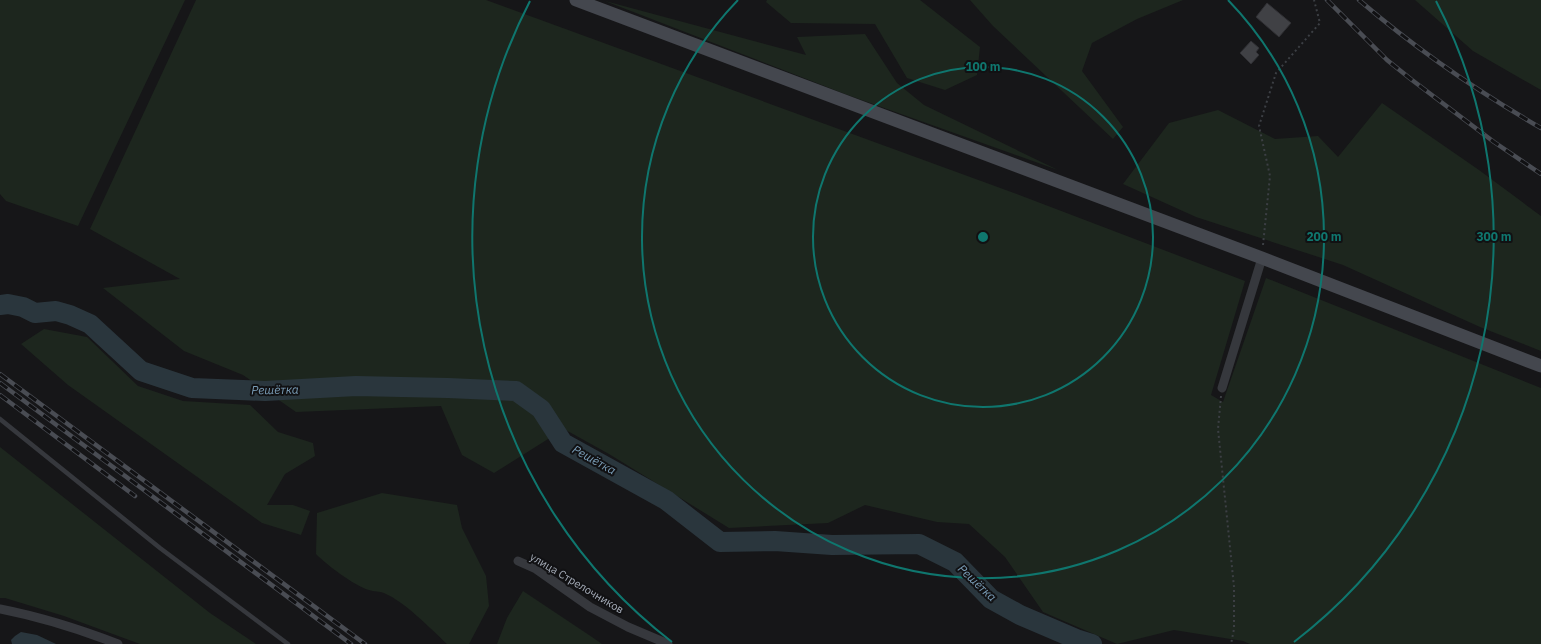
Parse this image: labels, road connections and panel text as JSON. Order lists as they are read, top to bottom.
{
  "streets": {
    "street": ["улица Стрелочников"]
  },
  "water": ["Решётка"],
  "rings": ["100 m", "200 m", "300 m"]
}
